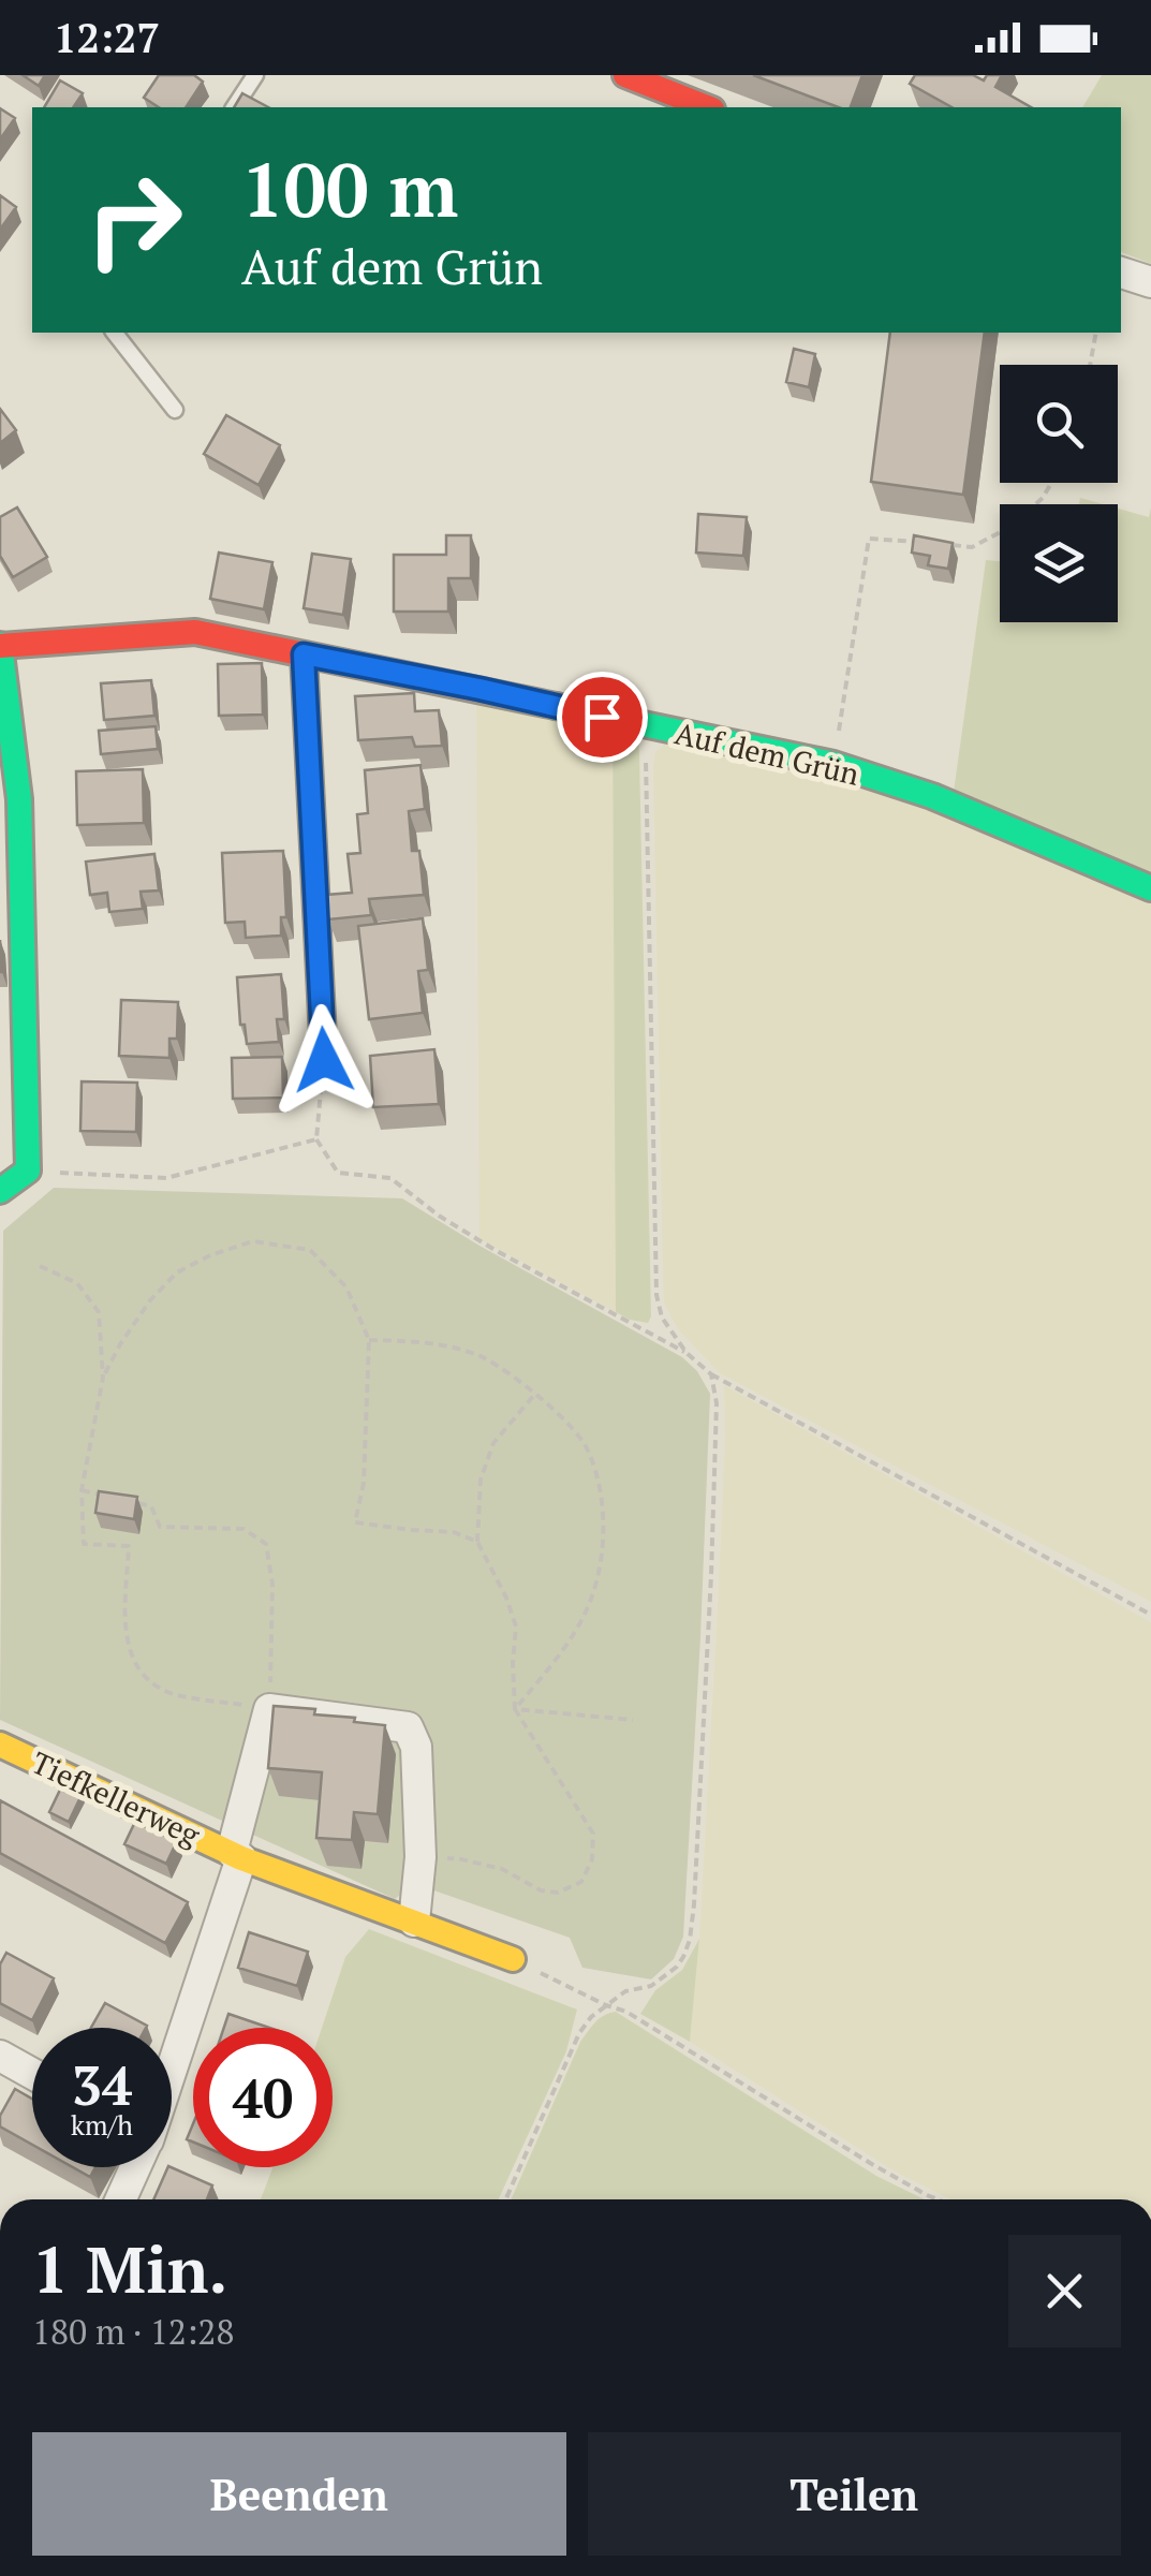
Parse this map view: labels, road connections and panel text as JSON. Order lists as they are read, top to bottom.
{
  "streets": {
    "street": ["Auf dem Grün", "Tiefkellerweg"]
  },
  "page": {
    "status": "12:27",
    "turn": ["100 m", "Auf dem Grün"],
    "speed": "34 km/h",
    "limit": "40",
    "heading": ["1 Min.", "180 m · 12:28"],
    "buttons": ["Beenden", "Teilen"]
  }
}
